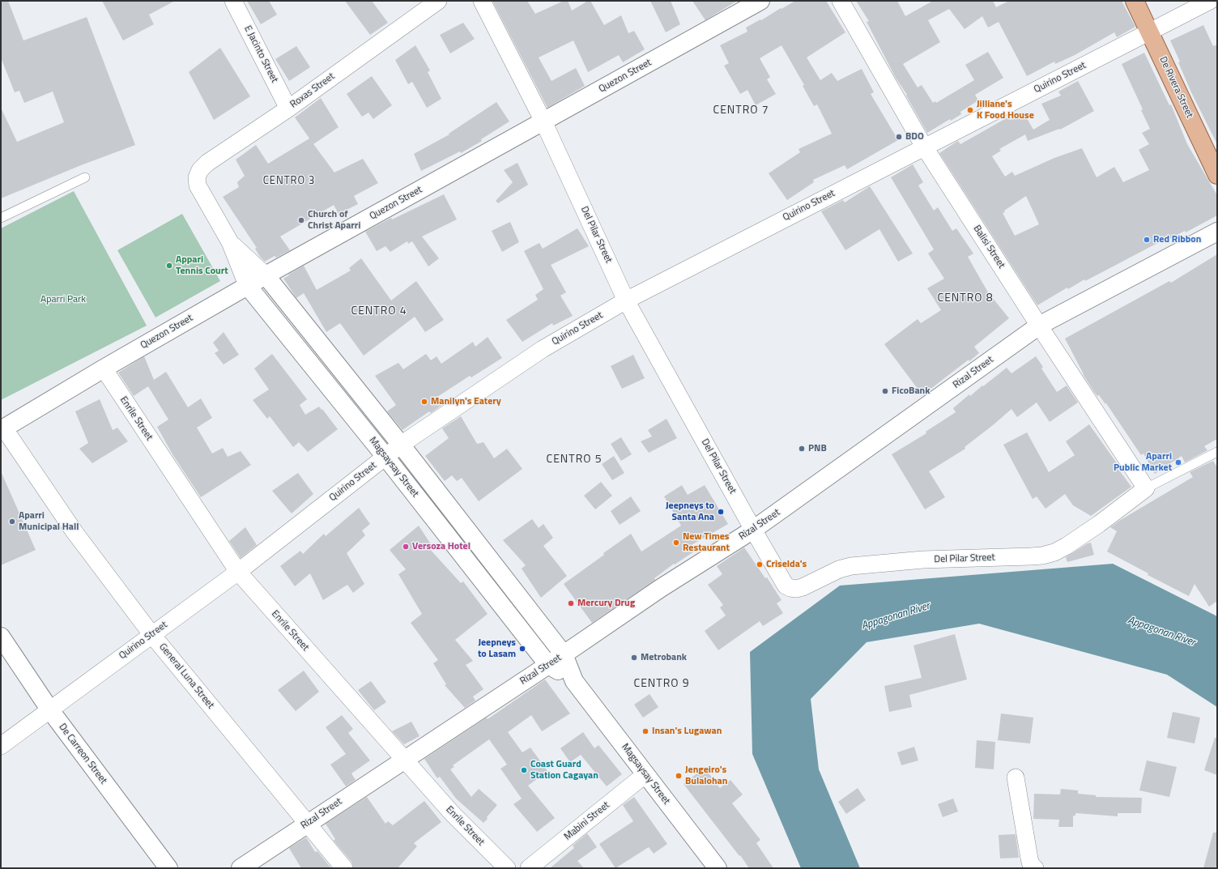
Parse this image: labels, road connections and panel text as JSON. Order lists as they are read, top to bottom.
{
  "streets": {
    "main road": ["De Rivera Street"],
    "street": [
      "E Jacinto Street",
      "Quezon Street",
      "Quirino Street",
      "Roxas Street",
      "Del Pilar Street",
      "Balisi Street",
      "Rizal Street",
      "Enrile Street",
      "Magsaysay Street",
      "General Luna Street",
      "De Carreon Street",
      "Mabini Street"
    ]
  },
  "crossings": [
    ["E Jacinto Street", "Roxas Street"],
    ["Quezon Street", "Del Pilar Street"],
    ["Quezon Street", "Enrile Street"],
    ["Quezon Street", "Magsaysay Street"],
    ["Quezon Street", "General Luna Street"],
    ["Quirino Street", "De Rivera Street"],
    ["Quirino Street", "Del Pilar Street"],
    ["Quirino Street", "Balisi Street"],
    ["Quirino Street", "Enrile Street"],
    ["Quirino Street", "Magsaysay Street"],
    ["Quirino Street", "General Luna Street"],
    ["Quirino Street", "De Carreon Street"],
    ["Roxas Street", "Magsaysay Street"],
    ["Del Pilar Street", "Balisi Street"],
    ["Del Pilar Street", "Rizal Street"],
    ["Balisi Street", "Rizal Street"],
    ["Rizal Street", "Enrile Street"],
    ["Rizal Street", "Magsaysay Street"],
    ["Rizal Street", "General Luna Street"],
    ["Magsaysay Street", "Mabini Street"]
  ],
  "districts": [
    "CENTRO 7",
    "CENTRO 3",
    "CENTRO 8",
    "CENTRO 4",
    "CENTRO 5",
    "CENTRO 9"
  ],
  "water": ["Appagonan River"],
  "parks": ["Aparri Park"],
  "places": [
    "Jilliane's K Food House",
    "BDO",
    "Church of Christ Aparri",
    "Red Ribbon",
    "Appari Tennis Court",
    "FicoBank",
    "Manilyn's Eatery",
    "PNB",
    "Aparri Public Market",
    "Jeepneys to Santa Ana",
    "Aparri Municipal Hall",
    "New Times Restaurant",
    "Versoza Hotel",
    "Criselda's",
    "Mercury Drug",
    "Jeepneys to Lasam",
    "Metrobank",
    "Insan's Lugawan",
    "Coast Guard Station Cagayan",
    "Jengeiro's Bulalohan"
  ]
}
